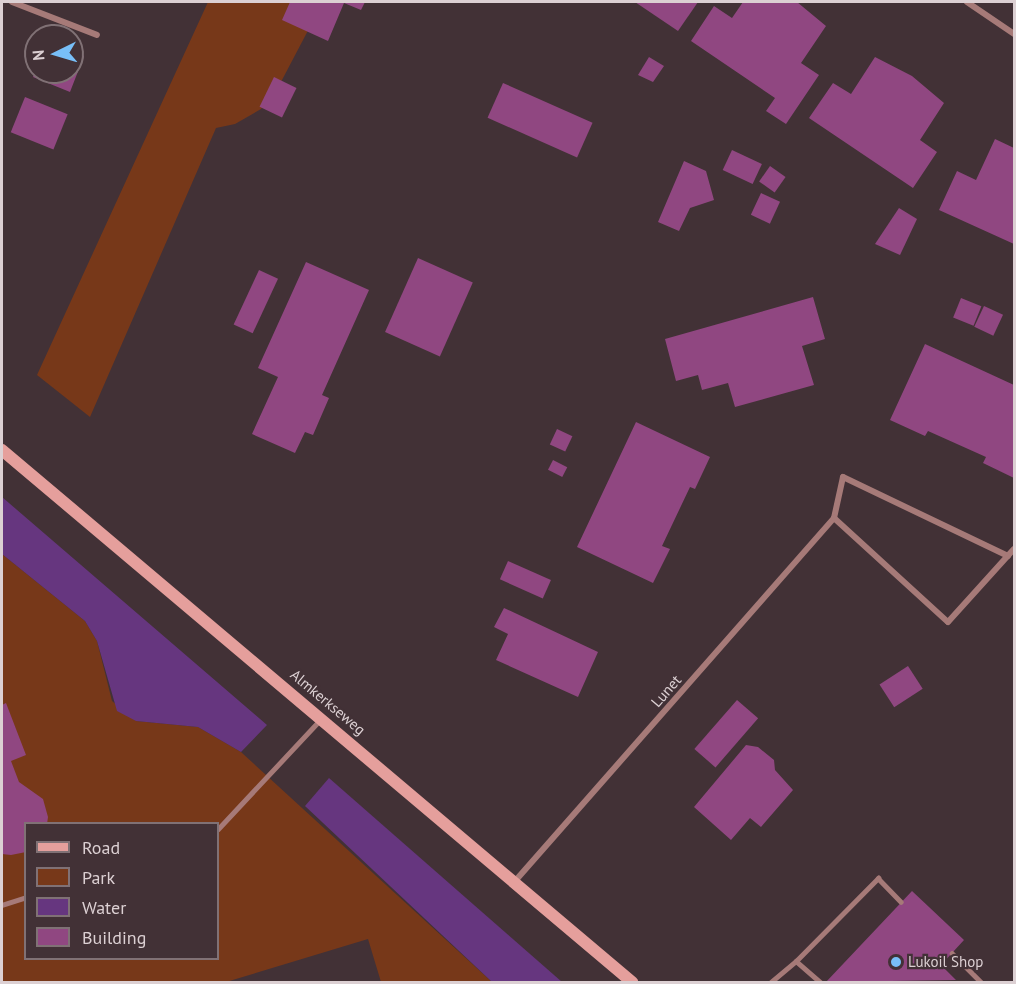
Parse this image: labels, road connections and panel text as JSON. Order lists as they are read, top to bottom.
{
  "streets": {
    "street": ["Lunet", "Almkerkseweg"]
  },
  "crossings": [
    ["Lunet", "Almkerkseweg"]
  ],
  "places": ["Lukoil Shop"],
  "legend": [
    "Road",
    "Park",
    "Water",
    "Building"
  ],
  "north": "left"
}
